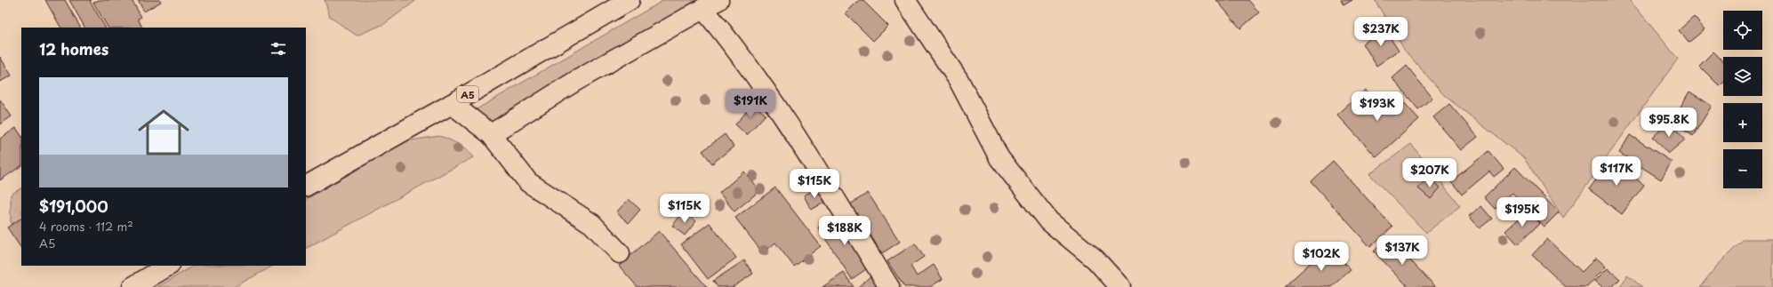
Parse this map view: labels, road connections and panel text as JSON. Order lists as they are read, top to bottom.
{
  "streets": {
    "main road": ["A5"]
  },
  "page": {
    "map_buttons": ["+", "−"],
    "price": [
      "$237K",
      "$191K",
      "$193K",
      "$95.8K",
      "$117K",
      "$207K",
      "$115K",
      "$115K",
      "$195K",
      "$188K",
      "$137K",
      "$102K"
    ],
    "heading": "12 homes",
    "list": [
      {
        "name": "$191,000",
        "note": "4 rooms · 112 m² · A5"
      }
    ]
  }
}
